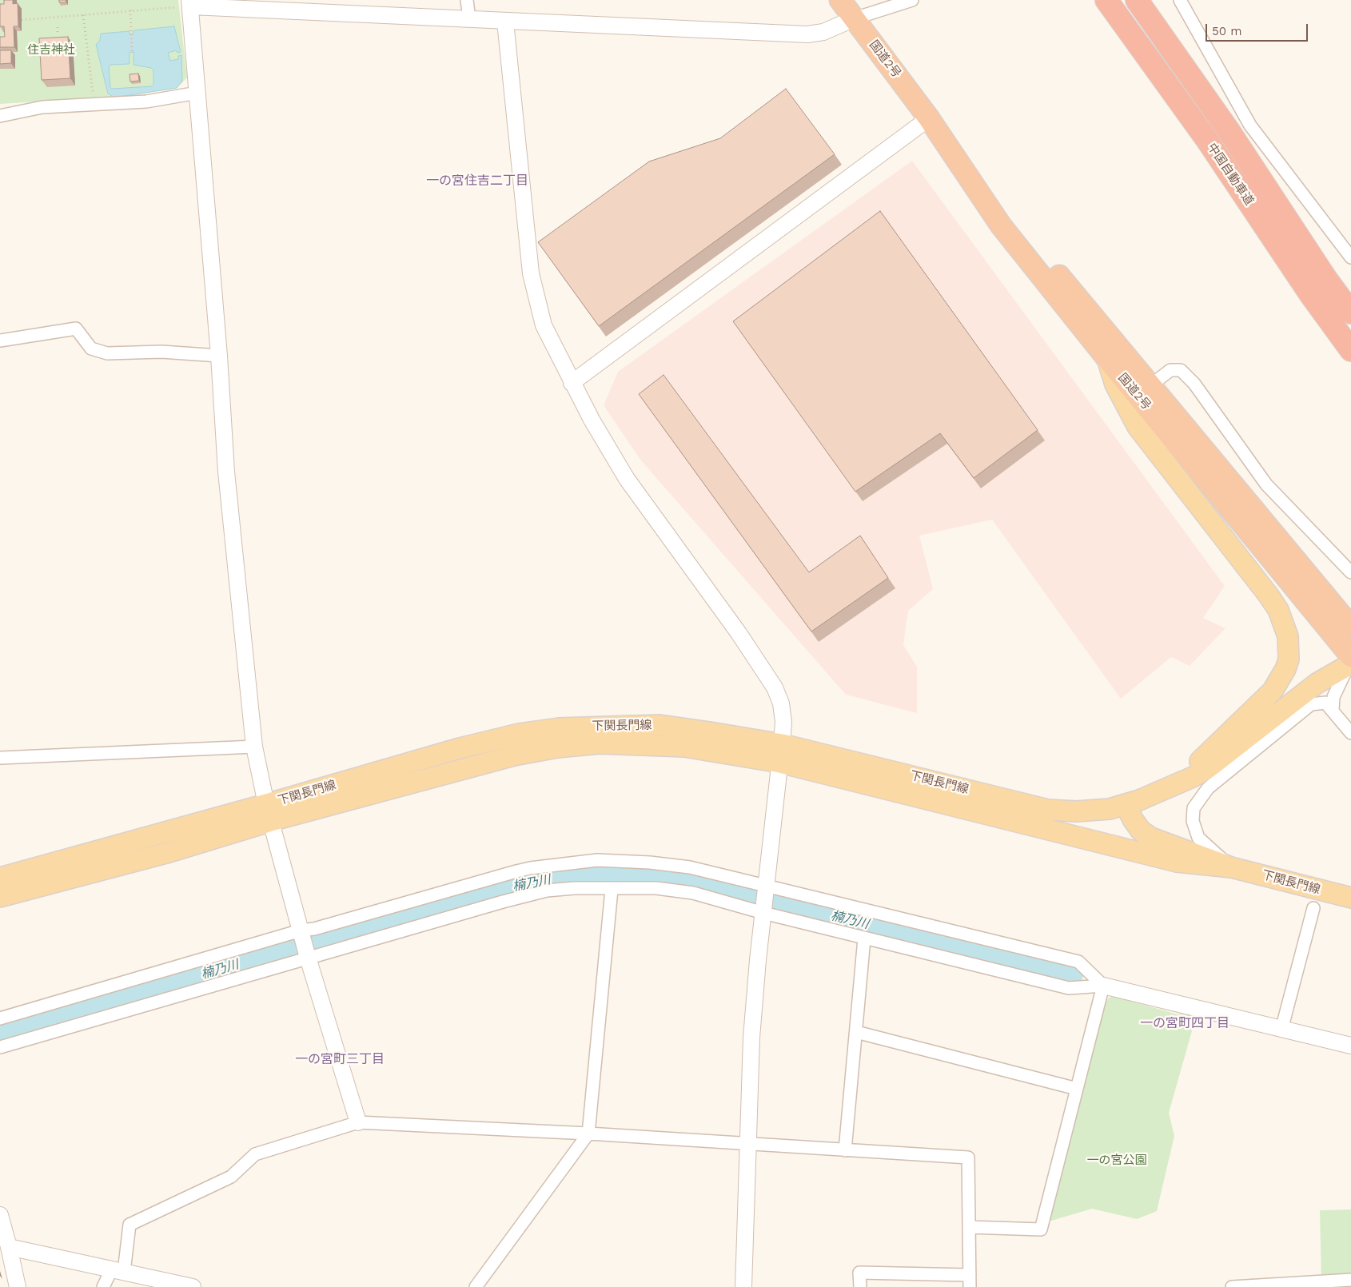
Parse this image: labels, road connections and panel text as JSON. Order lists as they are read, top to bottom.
{
  "streets": {
    "highway": ["国道2号", "中国自動車道"],
    "main road": ["下関長門線"]
  },
  "districts": ["一の宮住吉二丁目", "一の宮町四丁目", "一の宮町三丁目"],
  "water": ["楠乃川"],
  "parks": ["住吉神社", "一の宮公園"],
  "scale_bar": "50 m"
}
